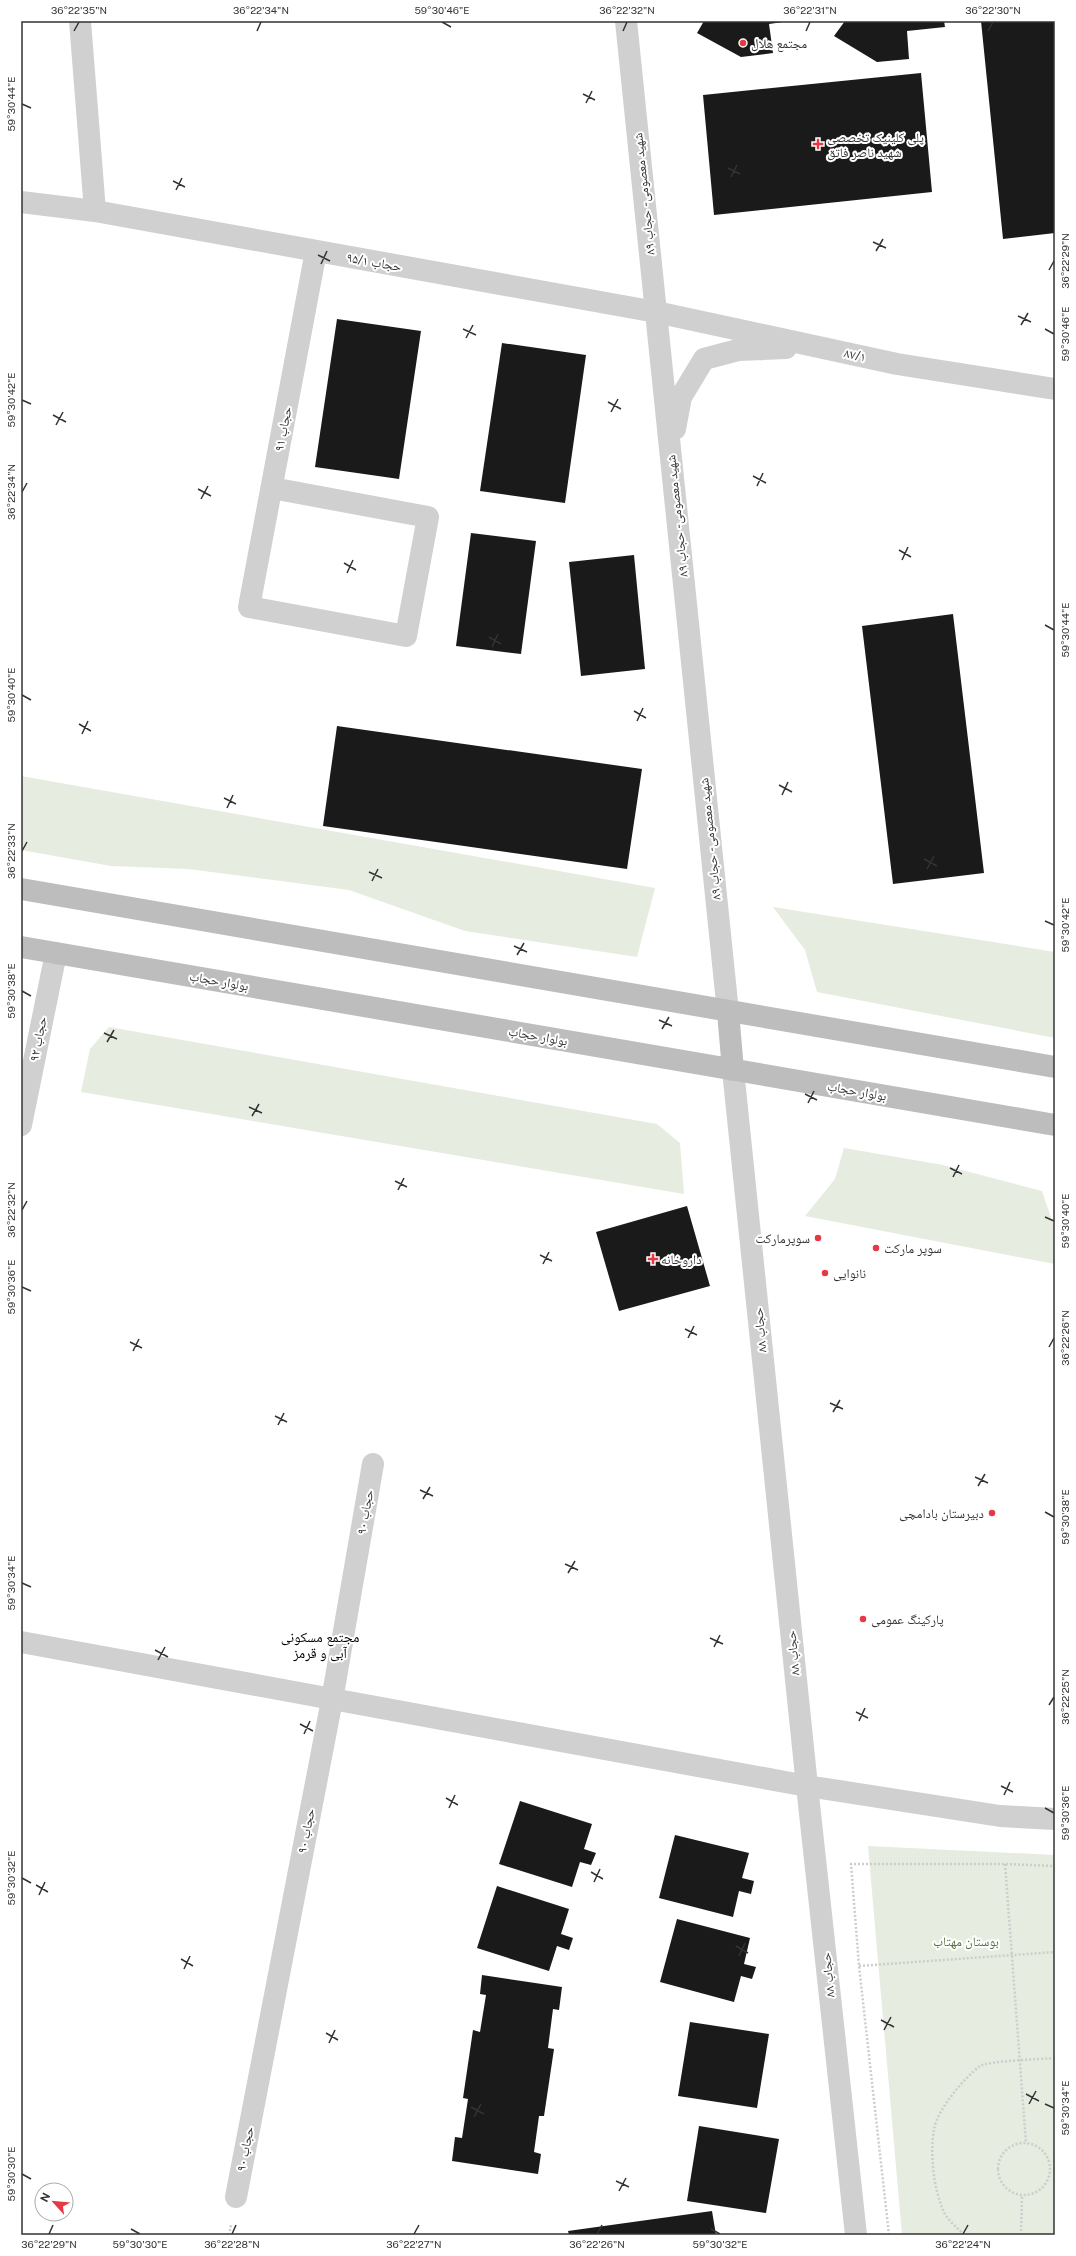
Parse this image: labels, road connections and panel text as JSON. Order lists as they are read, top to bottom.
{
  "streets": {
    "main road": ["بولوار حجاب"],
    "street": [
      "شهید معصومی - حجاب ۸۹",
      "حجاب ۹۵/۱",
      "۸۷/۱",
      "حجاب ۹۱",
      "حجاب ۹۲",
      "حجاب ۸۸",
      "حجاب ۹۰"
    ]
  },
  "crossings": [
    ["شهید معصومی - حجاب ۸۹", "حجاب ۹۵/۱"],
    ["شهید معصومی - حجاب ۸۹", "۸۷/۱"],
    ["حجاب ۹۵/۱", "۸۷/۱"],
    ["حجاب ۹۵/۱", "حجاب ۹۱"],
    ["بولوار حجاب", "حجاب ۹۲"],
    ["بولوار حجاب", "حجاب ۸۸"]
  ],
  "districts": ["مجتمع مسکونی آبی و قرمز"],
  "parks": ["بوستان مهتاب"],
  "places": {
    "other": [
      "مجتمع هلال",
      "سوپرمارکت",
      "سوپر مارکت",
      "نانوایی",
      "دبیرستان بادامچی",
      "پارکینگ عمومی"
    ],
    "health": ["پلی کلینیک تخصصی شهید ناصر فاتق", "داروخانه"]
  },
  "north": "top left",
  "coordinates": [
    "36°22'35\"N",
    "36°22'34\"N",
    "59°30'46\"E",
    "36°22'32\"N",
    "36°22'31\"N",
    "36°22'30\"N",
    "59°30'44\"E",
    "36°22'29\"N",
    "59°30'42\"E",
    "59°30'40\"E",
    "36°22'33\"N",
    "59°30'38\"E",
    "59°30'36\"E",
    "36°22'26\"N",
    "59°30'34\"E",
    "36°22'25\"N",
    "59°30'32\"E",
    "59°30'30\"E",
    "36°22'28\"N",
    "36°22'27\"N",
    "36°22'24\"N"
  ]
}
